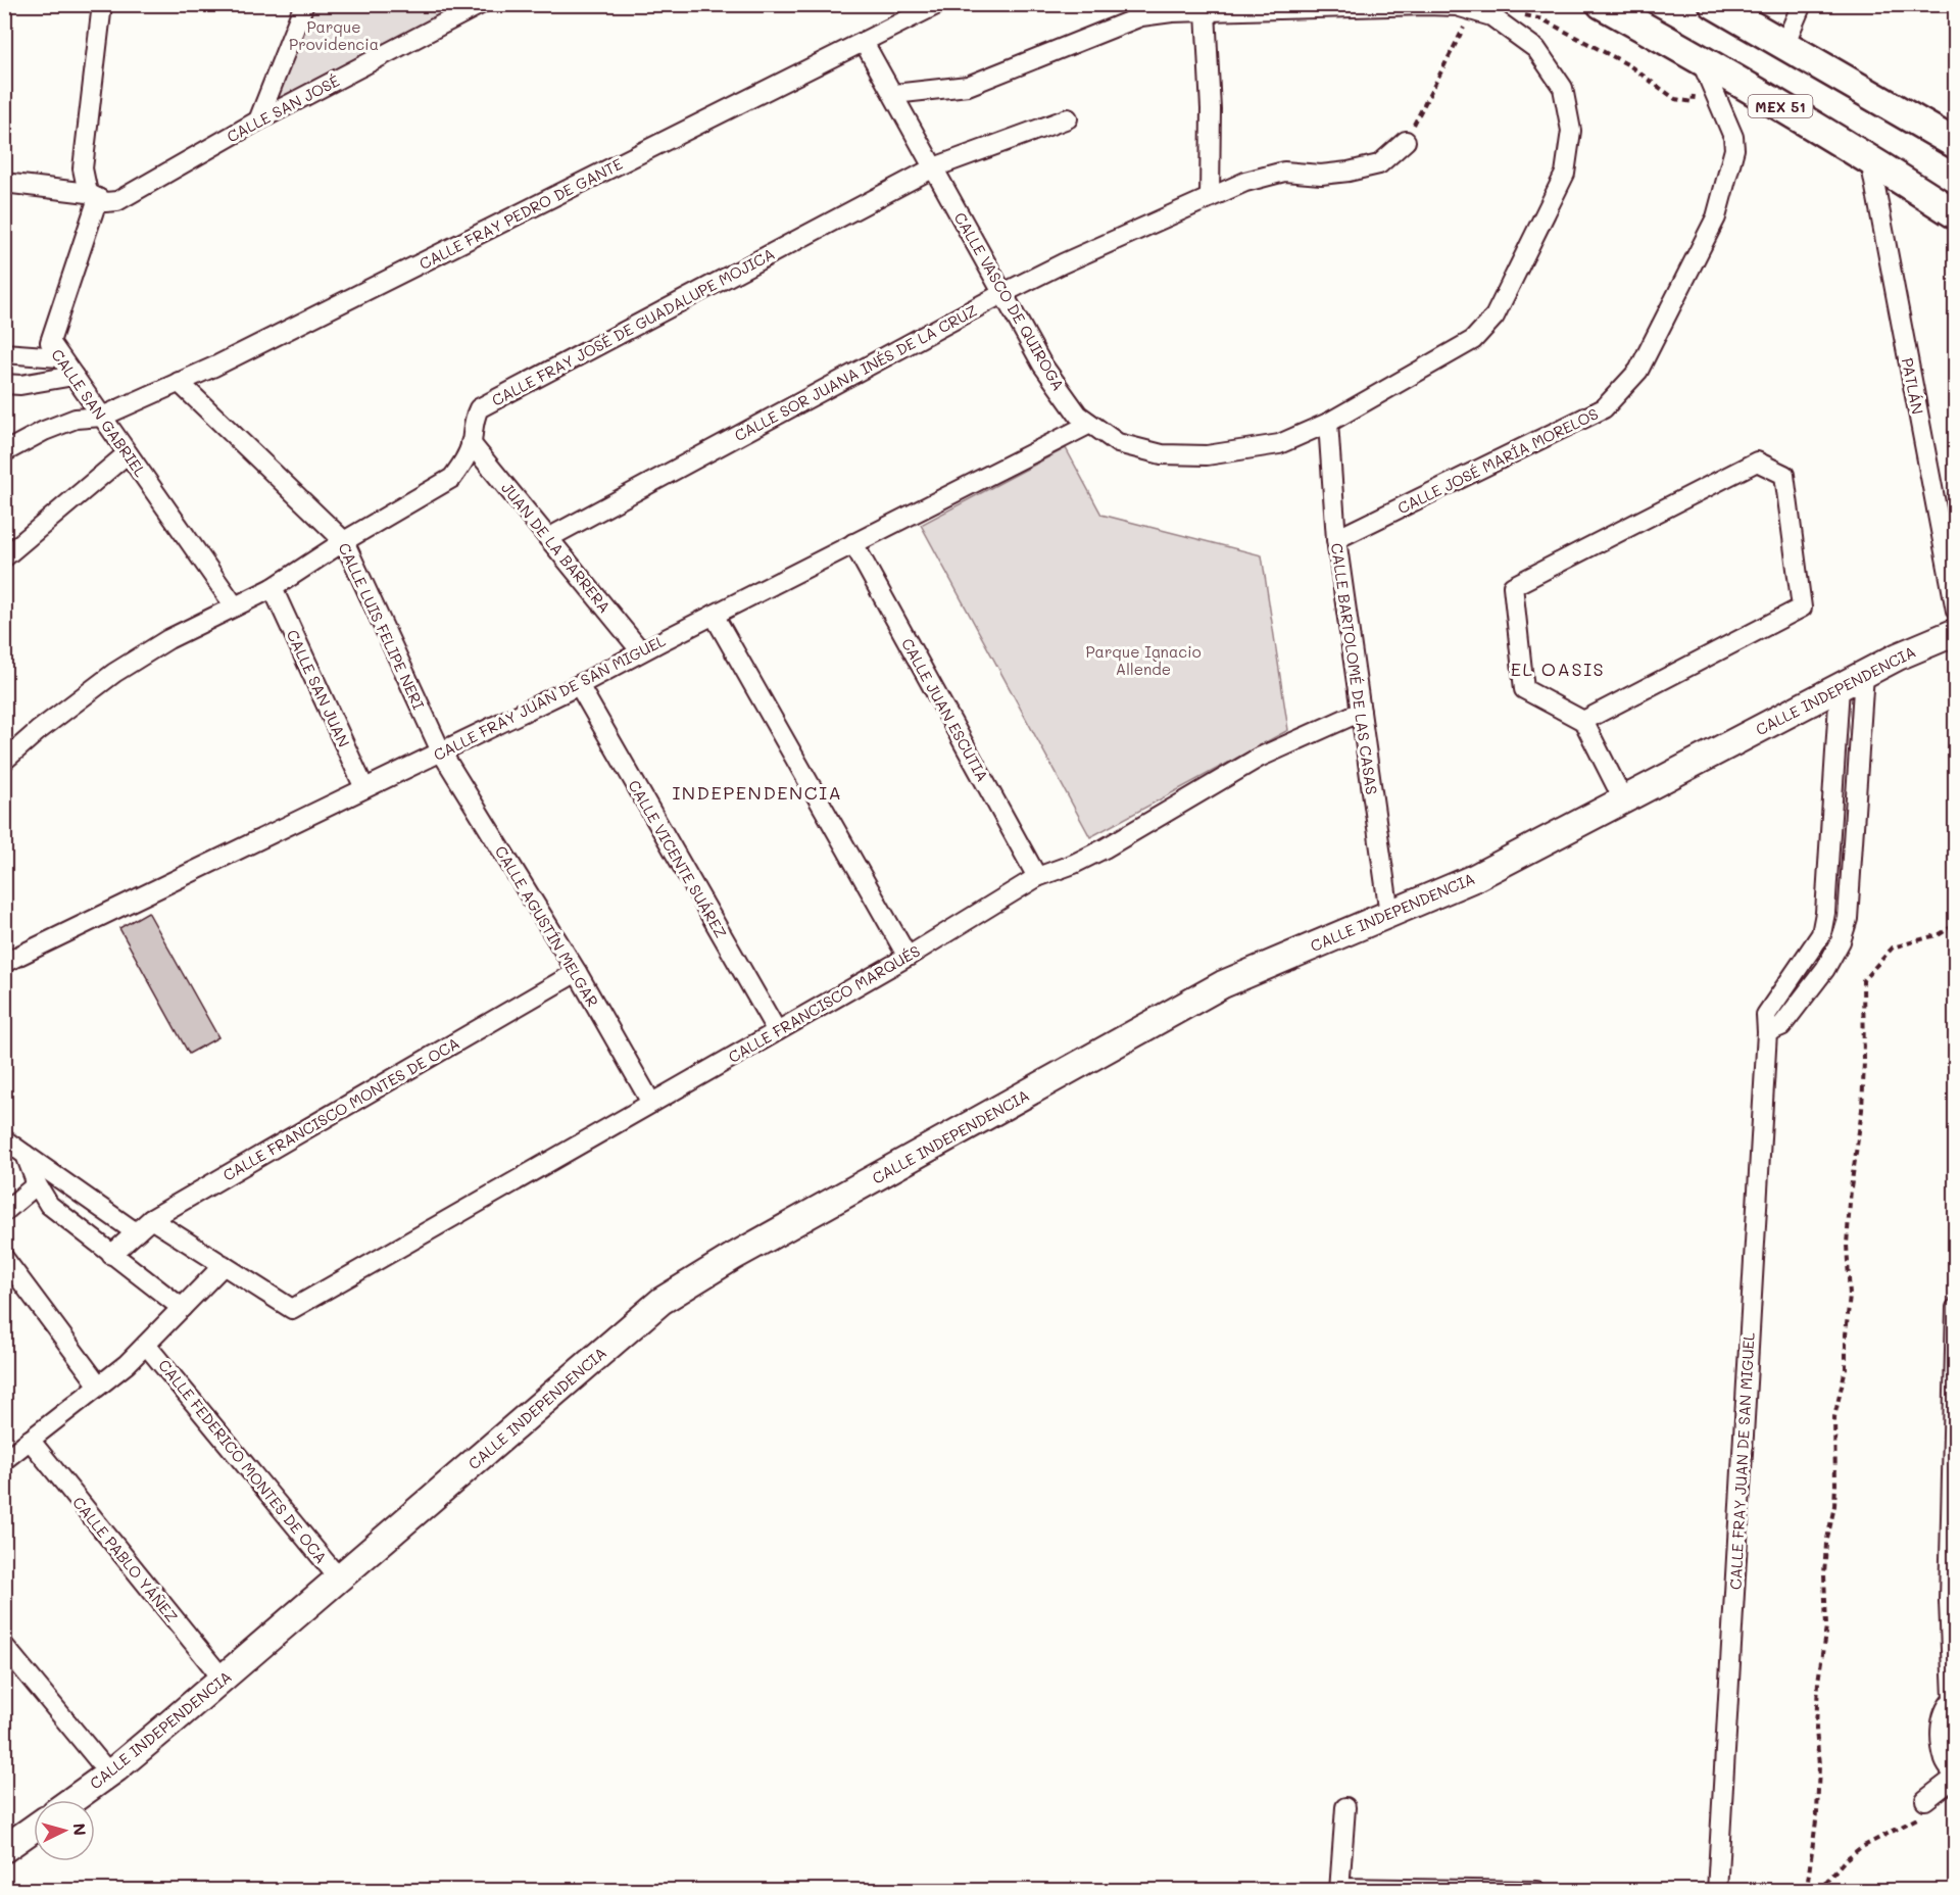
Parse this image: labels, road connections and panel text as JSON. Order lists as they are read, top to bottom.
{
  "streets": {
    "main road": ["MEX 51"],
    "street": [
      "CALLE SAN JOSÉ",
      "CALLE FRAY PEDRO DE GANTE",
      "CALLE VASCO DE QUIROGA",
      "CALLE FRAY JOSÉ DE GUADALUPE MOJICA",
      "CALLE SOR JUANA INÉS DE LA CRUZ",
      "PATLÁN",
      "CALLE SAN GABRIEL",
      "CALLE JOSÉ MARÍA MORELOS",
      "JUAN DE LA BARRERA",
      "CALLE LUIS FELIPE NERI",
      "CALLE BARTOLOMÉ DE LAS CASAS",
      "CALLE SAN JUAN",
      "CALLE INDEPENDENCIA",
      "CALLE FRAY JUAN DE SAN MIGUEL",
      "CALLE JUAN ESCUTIA",
      "CALLE VICENTE SUÁREZ",
      "CALLE AGUSTÍN MELGAR",
      "CALLE FRANCISCO MARQUÉS",
      "CALLE FRANCISCO MONTES DE OCA",
      "CALLE FEDERICO MONTES DE OCA",
      "CALLE PABLO YÁÑEZ"
    ]
  },
  "crossings": [
    ["MEX 51", "PATLÁN"],
    ["MEX 51", "CALLE JOSÉ MARÍA MORELOS"],
    ["CALLE SAN JOSÉ", "CALLE SAN GABRIEL"],
    ["CALLE FRAY PEDRO DE GANTE", "CALLE VASCO DE QUIROGA"],
    ["CALLE FRAY PEDRO DE GANTE", "CALLE SAN GABRIEL"],
    ["CALLE FRAY PEDRO DE GANTE", "CALLE LUIS FELIPE NERI"],
    ["CALLE VASCO DE QUIROGA", "CALLE FRAY JOSÉ DE GUADALUPE MOJICA"],
    ["CALLE VASCO DE QUIROGA", "CALLE SOR JUANA INÉS DE LA CRUZ"],
    ["CALLE VASCO DE QUIROGA", "CALLE BARTOLOMÉ DE LAS CASAS"],
    ["CALLE VASCO DE QUIROGA", "CALLE FRAY JUAN DE SAN MIGUEL"],
    ["CALLE FRAY JOSÉ DE GUADALUPE MOJICA", "CALLE SAN GABRIEL"],
    ["CALLE FRAY JOSÉ DE GUADALUPE MOJICA", "JUAN DE LA BARRERA"],
    ["CALLE FRAY JOSÉ DE GUADALUPE MOJICA", "CALLE LUIS FELIPE NERI"],
    ["CALLE FRAY JOSÉ DE GUADALUPE MOJICA", "CALLE SAN JUAN"],
    ["CALLE SOR JUANA INÉS DE LA CRUZ", "JUAN DE LA BARRERA"],
    ["CALLE JOSÉ MARÍA MORELOS", "CALLE BARTOLOMÉ DE LAS CASAS"],
    ["JUAN DE LA BARRERA", "CALLE FRAY JUAN DE SAN MIGUEL"],
    ["CALLE LUIS FELIPE NERI", "CALLE FRAY JUAN DE SAN MIGUEL"],
    ["CALLE LUIS FELIPE NERI", "CALLE AGUSTÍN MELGAR"],
    ["CALLE BARTOLOMÉ DE LAS CASAS", "CALLE INDEPENDENCIA"],
    ["CALLE BARTOLOMÉ DE LAS CASAS", "CALLE FRANCISCO MARQUÉS"],
    ["CALLE SAN JUAN", "CALLE FRAY JUAN DE SAN MIGUEL"],
    ["CALLE INDEPENDENCIA", "CALLE FRAY JUAN DE SAN MIGUEL"],
    ["CALLE INDEPENDENCIA", "CALLE FEDERICO MONTES DE OCA"],
    ["CALLE INDEPENDENCIA", "CALLE PABLO YÁÑEZ"],
    ["CALLE FRAY JUAN DE SAN MIGUEL", "CALLE JUAN ESCUTIA"],
    ["CALLE FRAY JUAN DE SAN MIGUEL", "CALLE VICENTE SUÁREZ"],
    ["CALLE FRAY JUAN DE SAN MIGUEL", "CALLE AGUSTÍN MELGAR"],
    ["CALLE JUAN ESCUTIA", "CALLE FRANCISCO MARQUÉS"],
    ["CALLE VICENTE SUÁREZ", "CALLE FRANCISCO MARQUÉS"],
    ["CALLE AGUSTÍN MELGAR", "CALLE FRANCISCO MARQUÉS"],
    ["CALLE AGUSTÍN MELGAR", "CALLE FRANCISCO MONTES DE OCA"]
  ],
  "districts": ["EL OASIS", "INDEPENDENCIA"],
  "parks": ["Parque Providencia", "Parque Ignacio Allende"],
  "north": "right"
}
